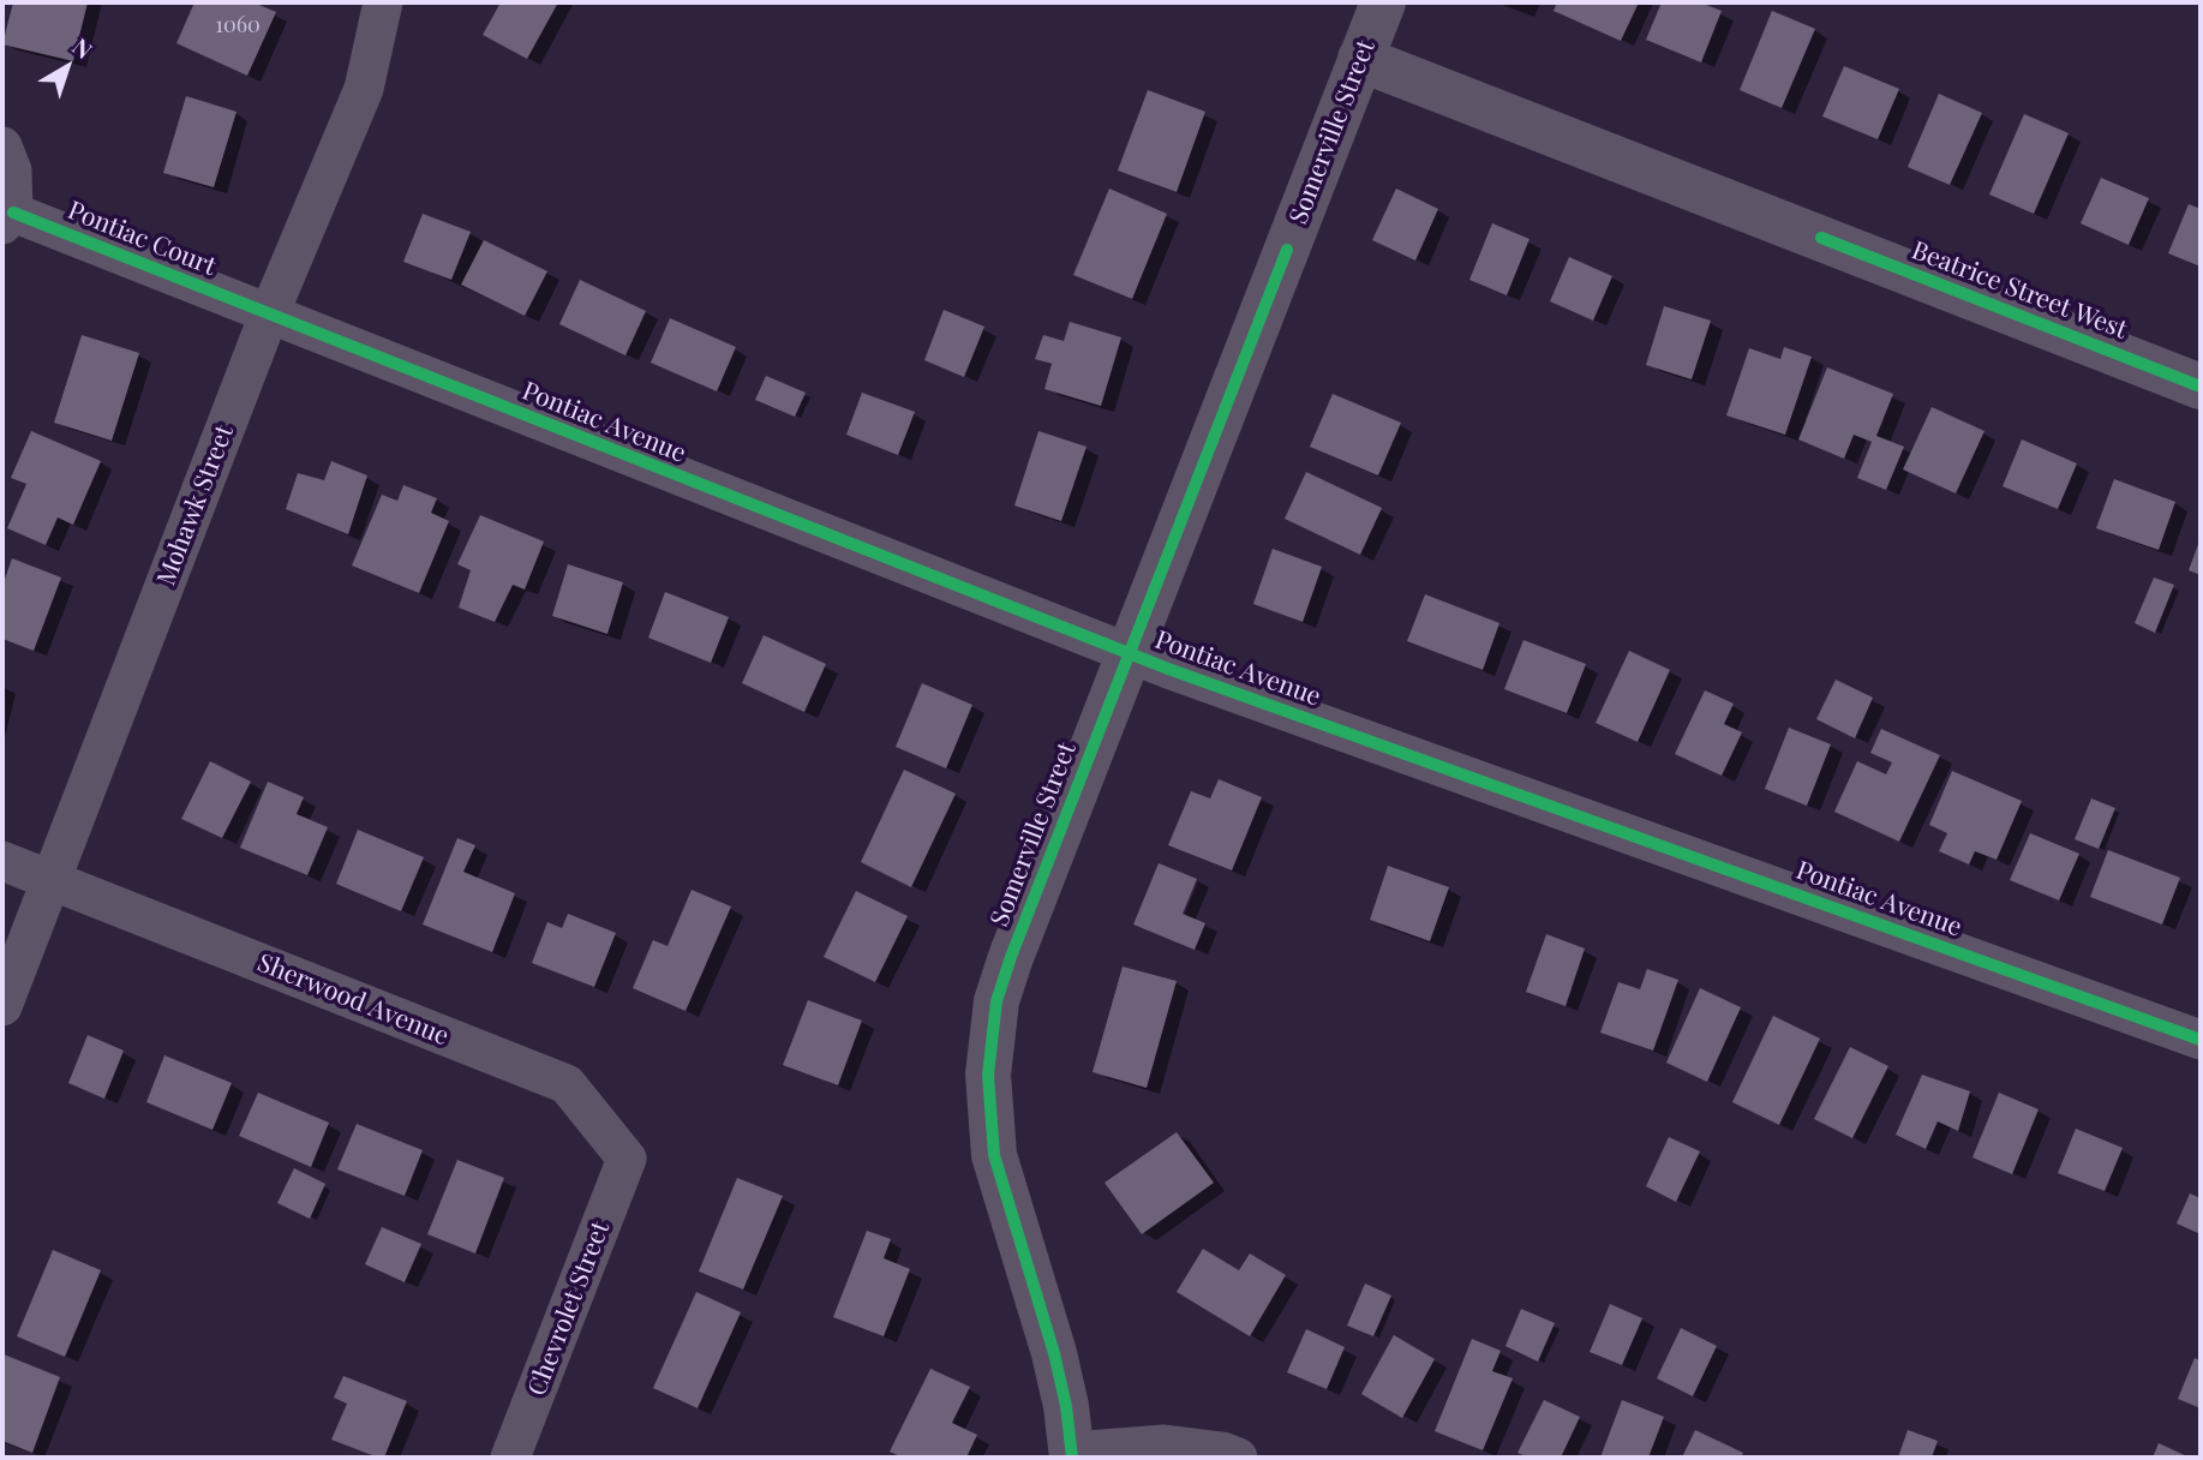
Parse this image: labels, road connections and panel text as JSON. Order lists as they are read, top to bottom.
{
  "streets": {
    "street": [
      "Somerville Street",
      "Pontiac Court",
      "Beatrice Street West",
      "Pontiac Avenue",
      "Mohawk Street",
      "Sherwood Avenue",
      "Chevrolet Street"
    ]
  },
  "crossings": [
    ["Somerville Street", "Beatrice Street West"],
    ["Somerville Street", "Pontiac Avenue"],
    ["Pontiac Court", "Pontiac Avenue"],
    ["Pontiac Court", "Mohawk Street"],
    ["Pontiac Avenue", "Mohawk Street"],
    ["Mohawk Street", "Sherwood Avenue"],
    ["Sherwood Avenue", "Chevrolet Street"]
  ],
  "house_numbers": ["1060"],
  "north": "top right"
}
